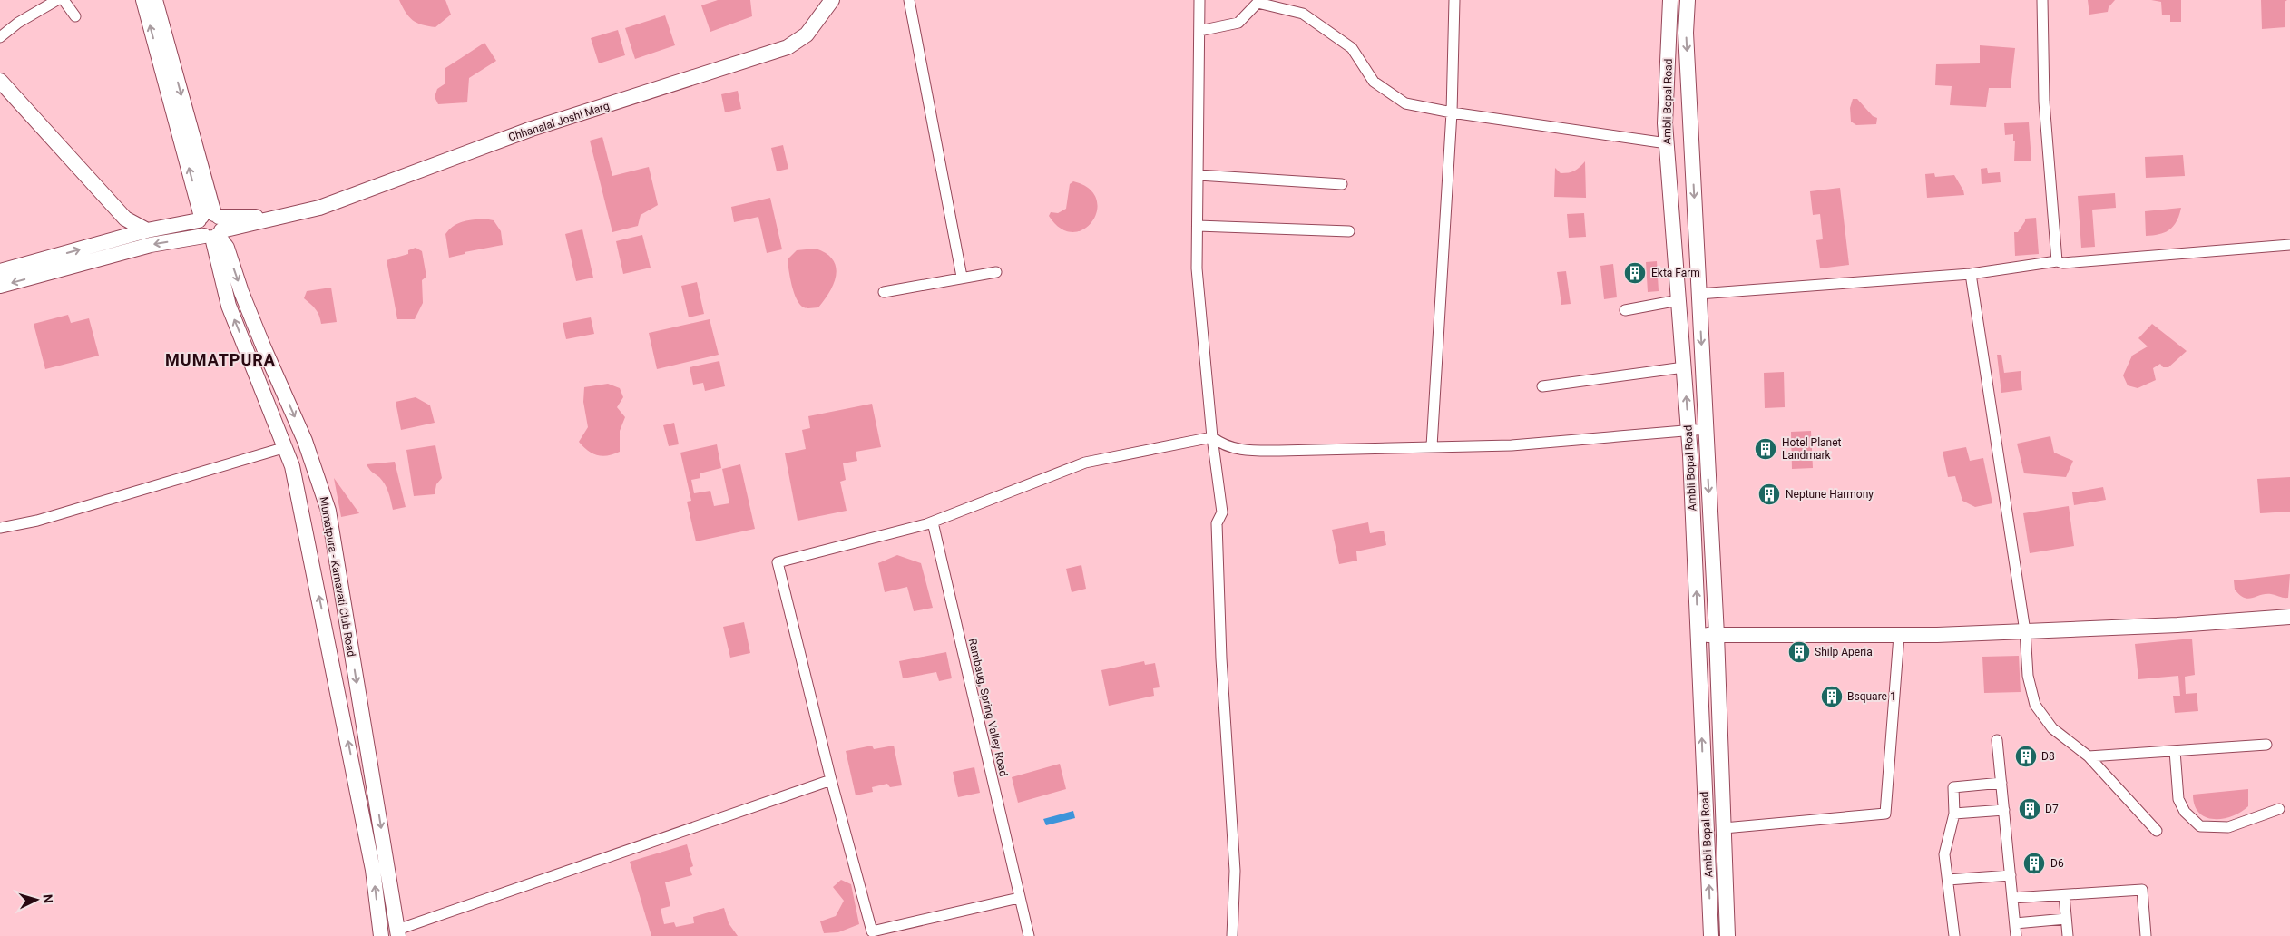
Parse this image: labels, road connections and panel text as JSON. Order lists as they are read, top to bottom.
{
  "streets": {
    "street": [
      "Ambli Bopal Road",
      "Chhanalal Joshi Marg",
      "Mumatpura - Karnavati Club Road",
      "Rambaug, Spring Valley Road"
    ]
  },
  "crossings": [
    ["Chhanalal Joshi Marg", "Mumatpura - Karnavati Club Road"]
  ],
  "districts": ["MUMATPURA"],
  "places": {
    "building": [
      "Ekta Farm",
      "Hotel Planet Landmark",
      "Neptune Harmony",
      "Shilp Aperia",
      "Bsquare 1",
      "D8",
      "D7",
      "D6"
    ]
  },
  "north": "right"
}
